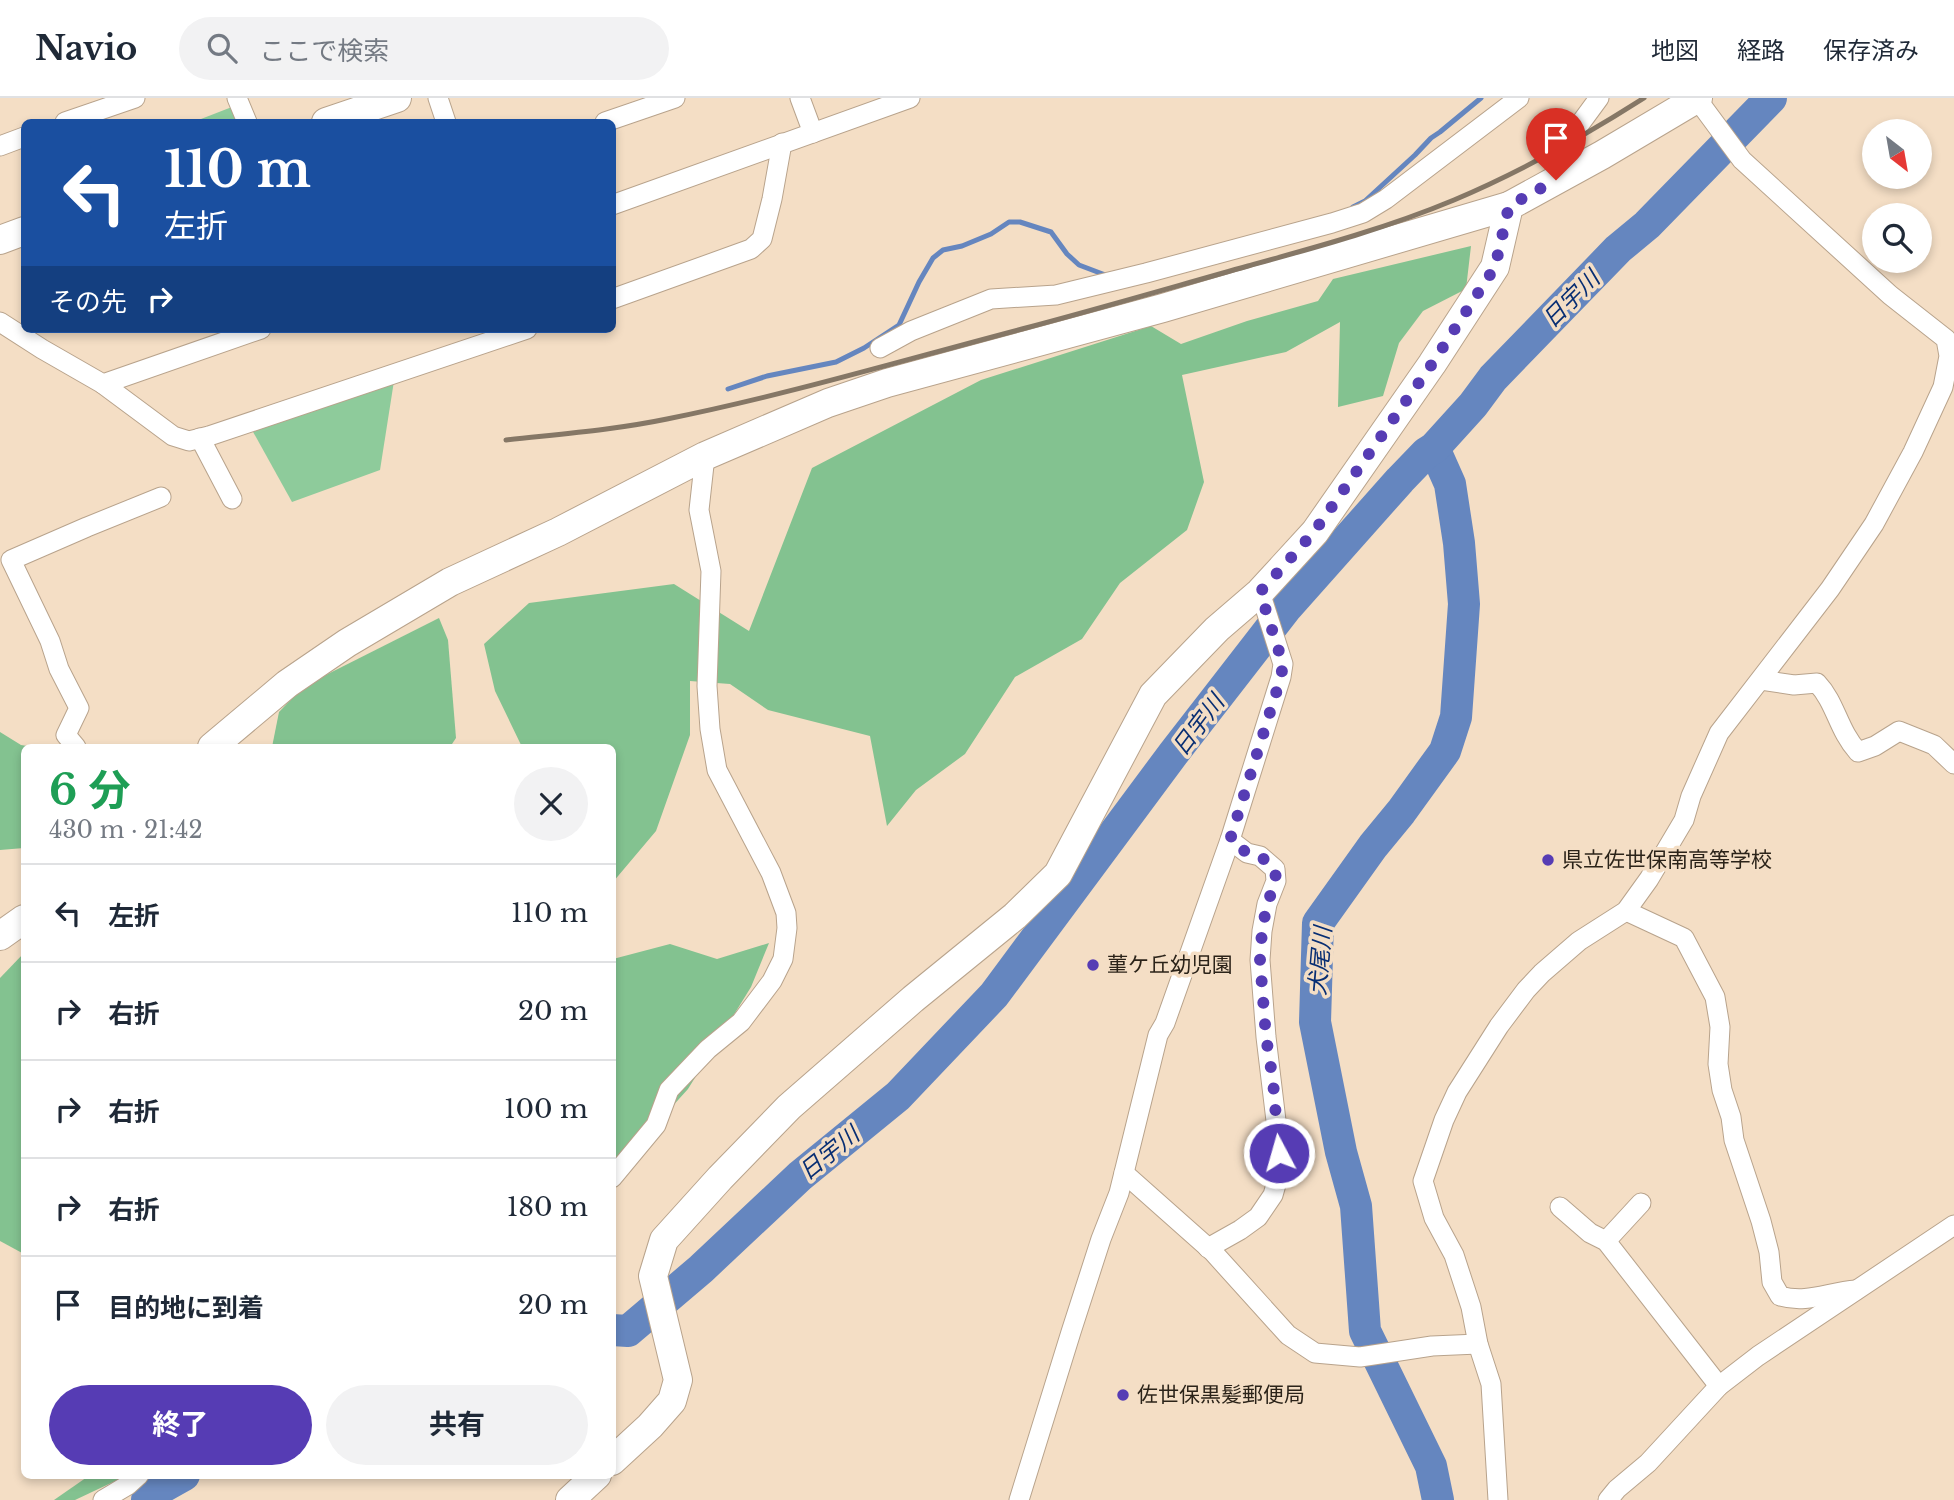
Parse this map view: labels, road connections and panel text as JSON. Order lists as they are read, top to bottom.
{
  "water": ["日宇川", "犬尾川"],
  "places": ["県立佐世保南高等学校", "菫ケ丘幼児園", "佐世保黒髪郵便局"],
  "north": "bottom right",
  "page": {
    "header": "Navio",
    "search": "ここで検索",
    "nav": ["地図", "経路", "保存済み"],
    "turn": ["110 m", "左折"],
    "then": "その先",
    "heading": ["6 分", "430 m · 21:42"],
    "list": [
      {
        "name": "左折",
        "value": "110 m"
      },
      {
        "name": "右折",
        "value": "20 m"
      },
      {
        "name": "右折",
        "value": "100 m"
      },
      {
        "name": "右折",
        "value": "180 m"
      },
      {
        "name": "目的地に到着",
        "value": "20 m"
      }
    ],
    "buttons": ["終了", "共有"]
  }
}
